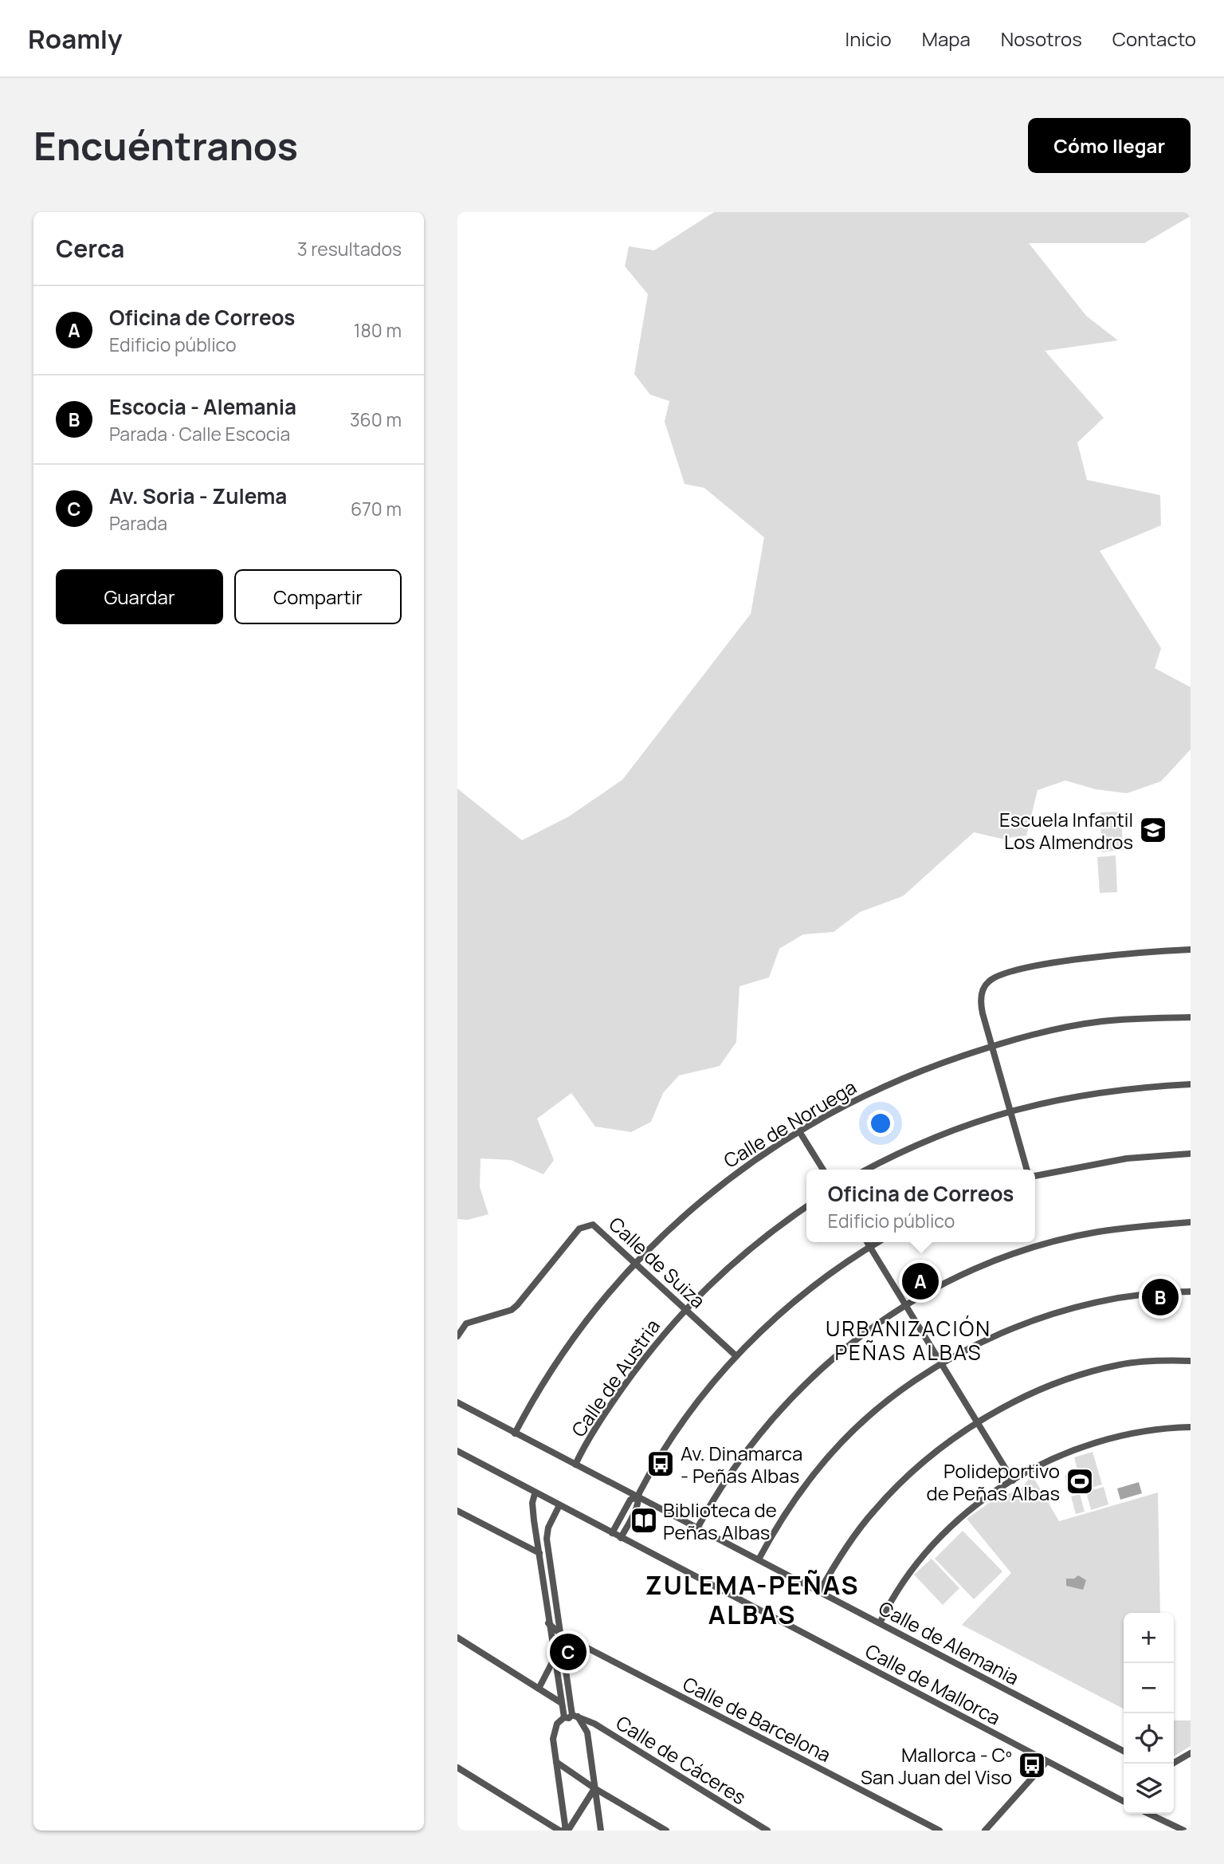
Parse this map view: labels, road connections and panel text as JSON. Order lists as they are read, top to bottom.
{
  "streets": {
    "street": [
      "Calle de Noruega",
      "Calle de Suiza",
      "Calle de Austria",
      "Calle de Alemania",
      "Calle de Mallorca",
      "Calle de Barcelona",
      "Calle de Cáceres"
    ]
  },
  "crossings": [
    ["Calle de Noruega", "Calle de Suiza"],
    ["Calle de Suiza", "Calle de Austria"]
  ],
  "districts": ["URBANIZACIÓN PEÑAS ALBAS", "ZULEMA-PEÑAS ALBAS"],
  "places": {
    "school or university": ["Escuela Infantil Los Almendros"],
    "bus stop": ["Av. Dinamarca - Peñas Albas", "Mallorca - Cº San Juan del Viso"],
    "sports": ["Polideportivo de Peñas Albas"],
    "library": ["Biblioteca de Peñas Albas"]
  },
  "page": {
    "header": "Roamly",
    "nav": [
      "Inicio",
      "Mapa",
      "Nosotros",
      "Contacto"
    ],
    "buttons": [
      "Cómo llegar",
      ["Guardar", "Compartir"]
    ],
    "title": "Encuéntranos",
    "heading": ["Cerca", "3 resultados"],
    "list": [
      {
        "mark": "A",
        "name": "Oficina de Correos",
        "note": "Edificio público",
        "value": "180 m"
      },
      {
        "mark": "B",
        "name": "Escocia - Alemania",
        "note": "Parada · Calle Escocia",
        "value": "360 m"
      },
      {
        "mark": "C",
        "name": "Av. Soria - Zulema",
        "note": "Parada",
        "value": "670 m"
      }
    ],
    "popup": ["Oficina de Correos", "Edificio público"],
    "pins": ["A", "B", "C"],
    "map_buttons": ["+", "−"]
  }
}
